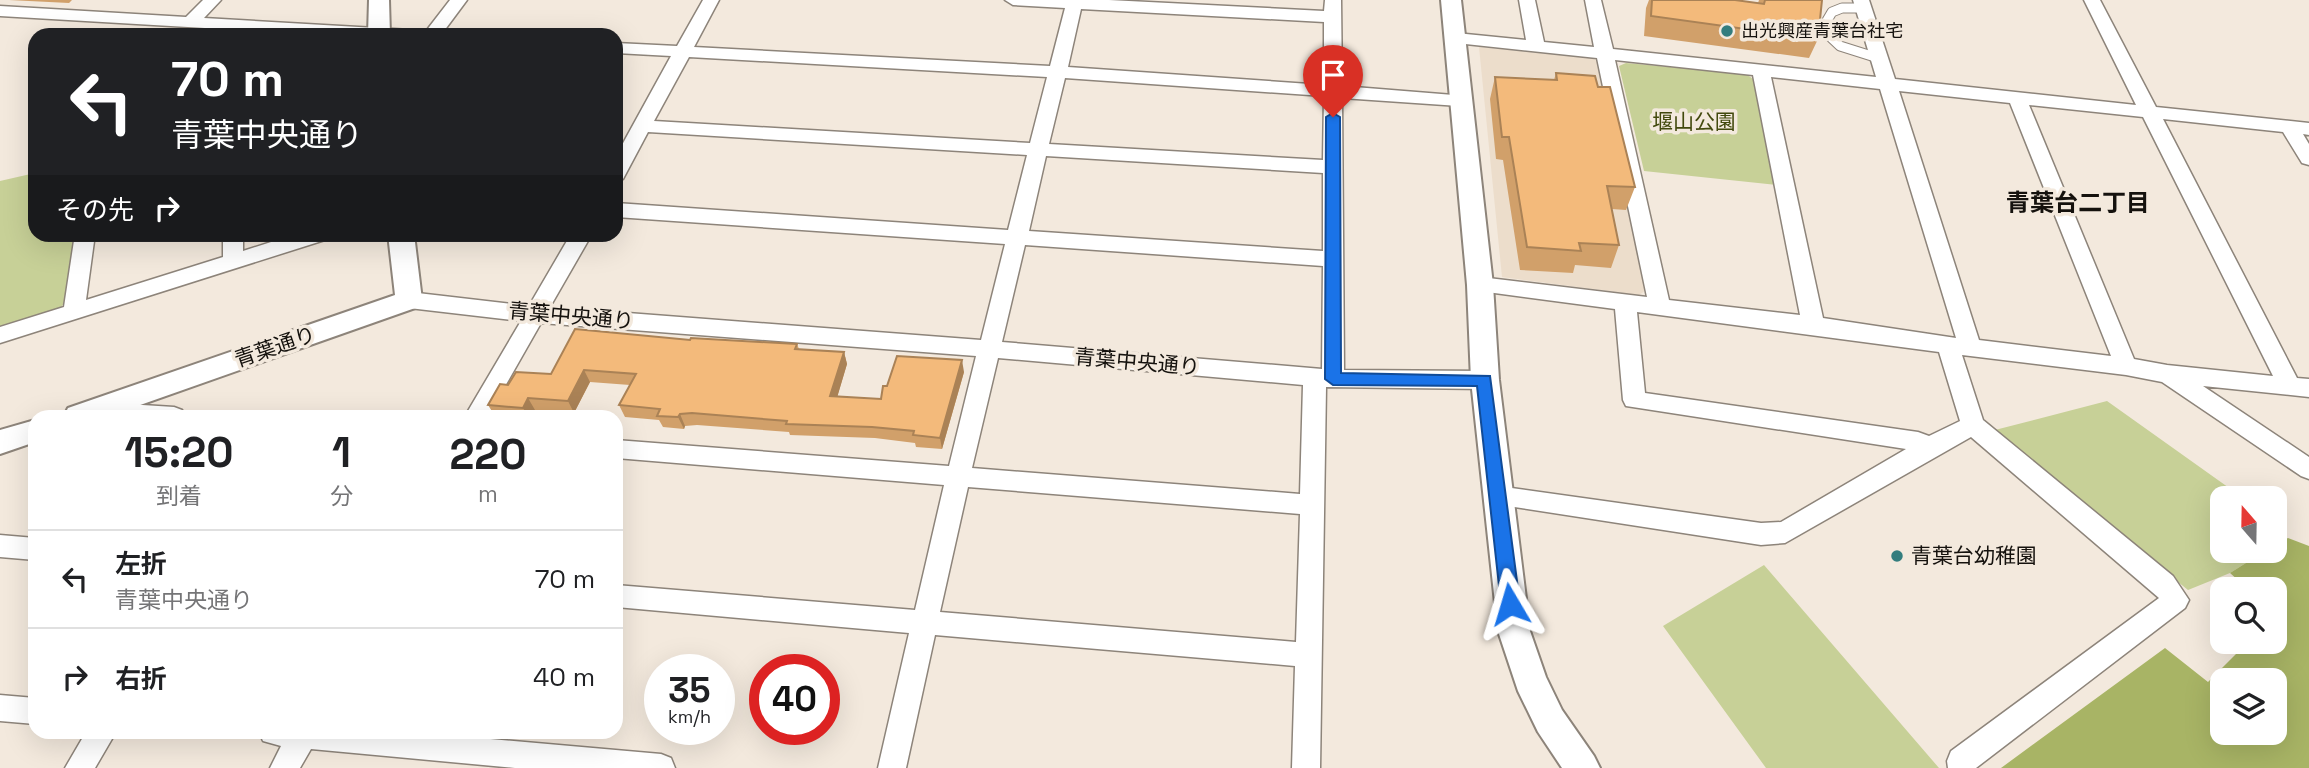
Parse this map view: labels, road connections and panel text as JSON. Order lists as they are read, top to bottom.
{
  "streets": {
    "street": ["青葉中央通り", "青葉通り"]
  },
  "crossings": [
    ["青葉中央通り", "青葉通り"]
  ],
  "districts": ["青葉台二丁目"],
  "parks": ["堰山公園"],
  "places": ["出光興産青葉台社宅", "青葉台幼稚園"],
  "north": "top",
  "page": {
    "turn": ["70 m", "青葉中央通り"],
    "then": "その先",
    "eta": [
      "15:20",
      "到着",
      "1",
      "分",
      "220",
      "m"
    ],
    "list": [
      {
        "name": "左折",
        "note": "青葉中央通り",
        "value": "70 m"
      },
      {
        "name": "右折",
        "value": "40 m"
      }
    ],
    "speed": "35 km/h",
    "limit": "40"
  }
}
